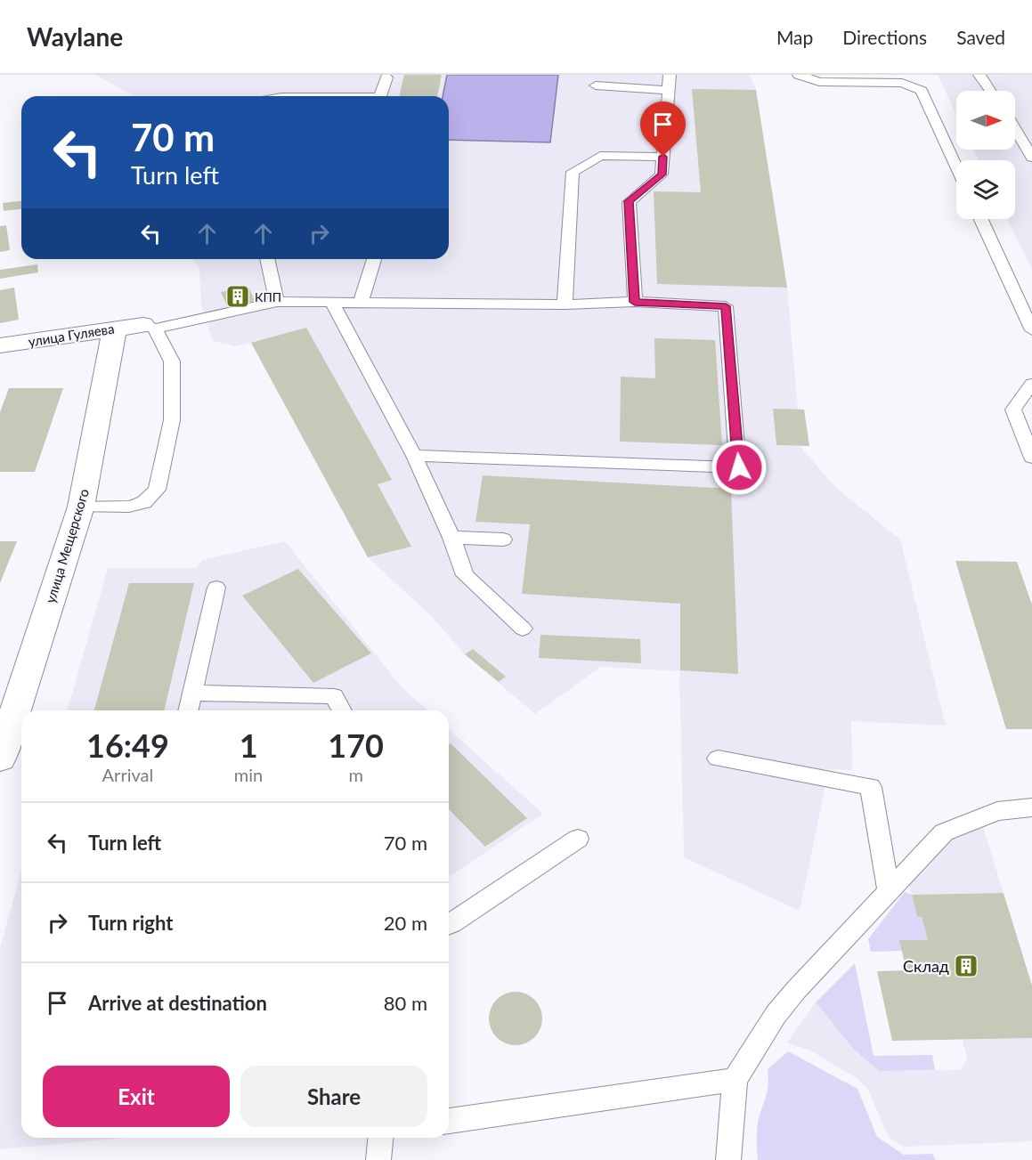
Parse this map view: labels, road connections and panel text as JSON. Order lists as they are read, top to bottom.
{
  "streets": {
    "street": ["улица Гуляева", "улица Мещерского"]
  },
  "crossings": [
    ["улица Гуляева", "улица Мещерского"]
  ],
  "places": {
    "building": ["КПП", "Склад"]
  },
  "north": "right",
  "page": {
    "header": "Waylane",
    "nav": ["Map", "Directions", "Saved"],
    "turn": ["70 m", "Turn left"],
    "eta": [
      "16:49",
      "Arrival",
      "1",
      "min",
      "170",
      "m"
    ],
    "list": [
      {
        "name": "Turn left",
        "value": "70 m"
      },
      {
        "name": "Turn right",
        "value": "20 m"
      },
      {
        "name": "Arrive at destination",
        "value": "80 m"
      }
    ],
    "buttons": ["Exit", "Share"]
  }
}
